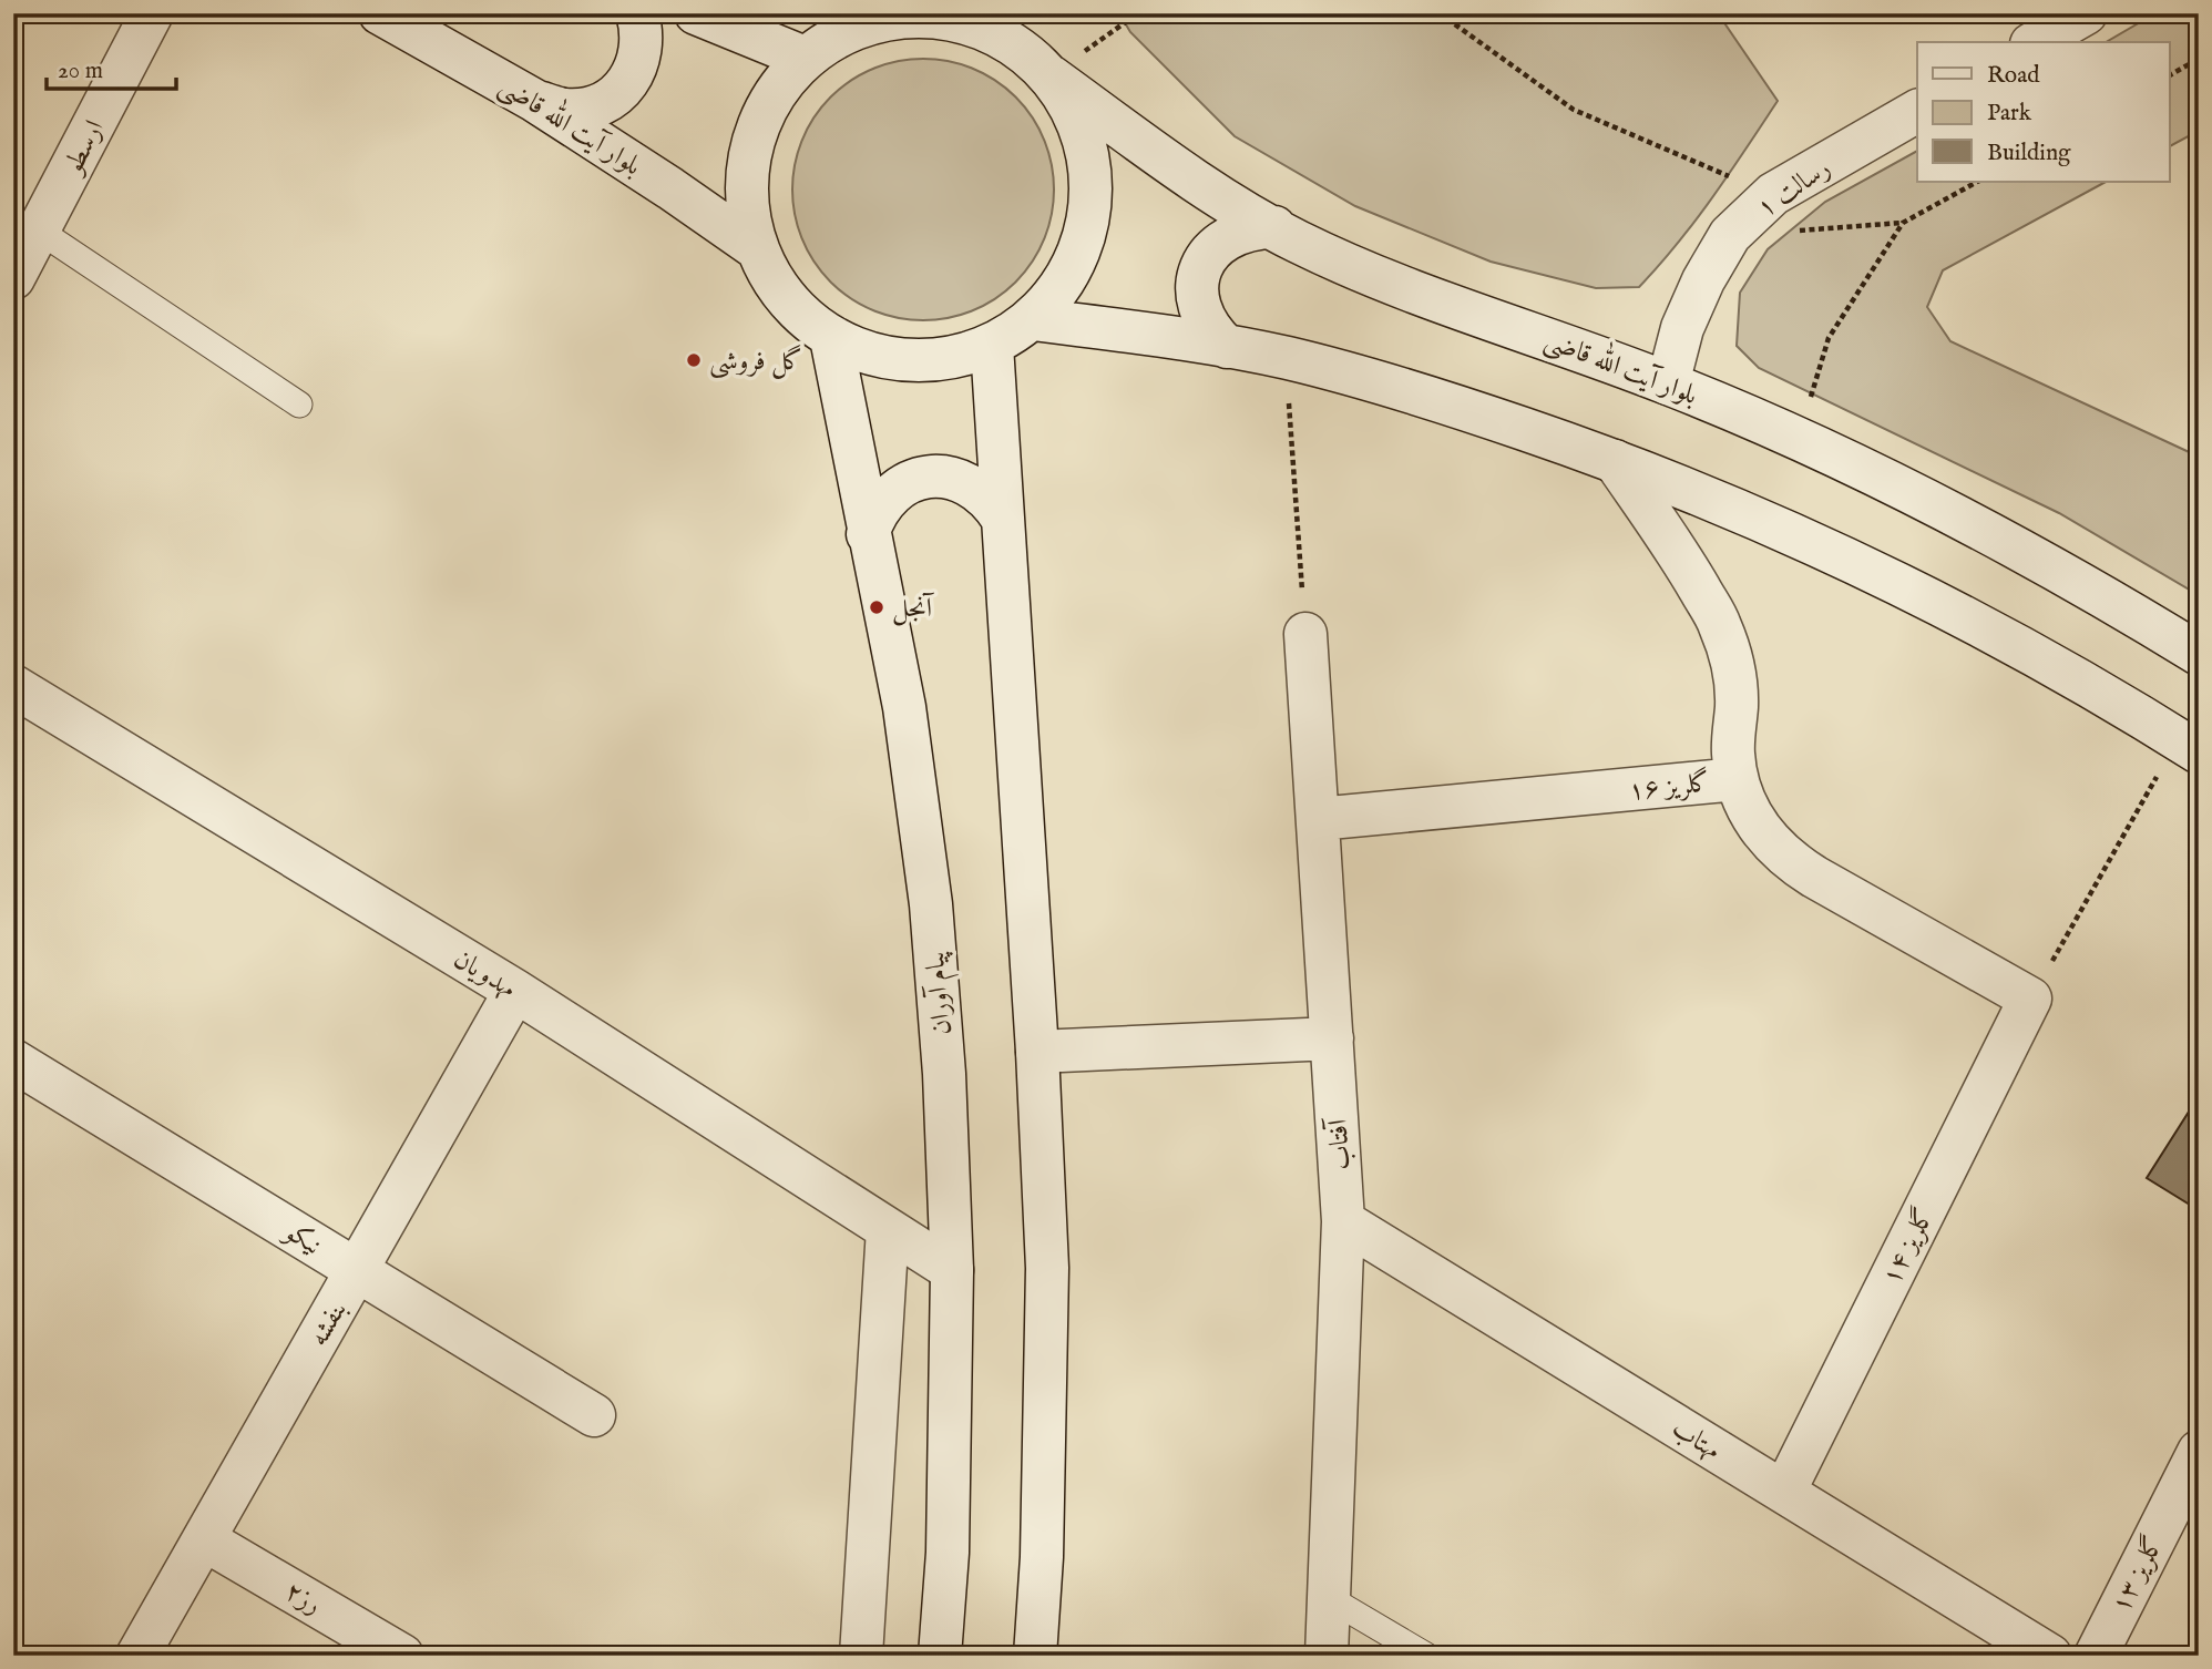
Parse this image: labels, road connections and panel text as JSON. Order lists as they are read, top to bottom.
{
  "streets": {
    "street": [
      "بلوار آیت ‌الله قاضی",
      "ارسطو",
      "رسالت ۱",
      "گلریز ۱۶",
      "مهدویان",
      "پیام آوران",
      "آفتاب",
      "نیکو",
      "گلریز ۱۴",
      "بنفشه",
      "مهتاب",
      "گلریز ۱۳",
      "رز۲"
    ]
  },
  "crossings": [
    ["بلوار آیت ‌الله قاضی", "رسالت ۱"],
    ["گلریز ۱۶", "آفتاب"],
    ["گلریز ۱۶", "گلریز ۱۴"],
    ["مهدویان", "پیام آوران"],
    ["مهدویان", "بنفشه"],
    ["آفتاب", "مهتاب"],
    ["نیکو", "بنفشه"],
    ["گلریز ۱۴", "مهتاب"],
    ["بنفشه", "رز۲"]
  ],
  "places": ["گل فروشی", "آنجل"],
  "legend": ["Road", "Park", "Building"],
  "scale_bar": "20 m"
}
